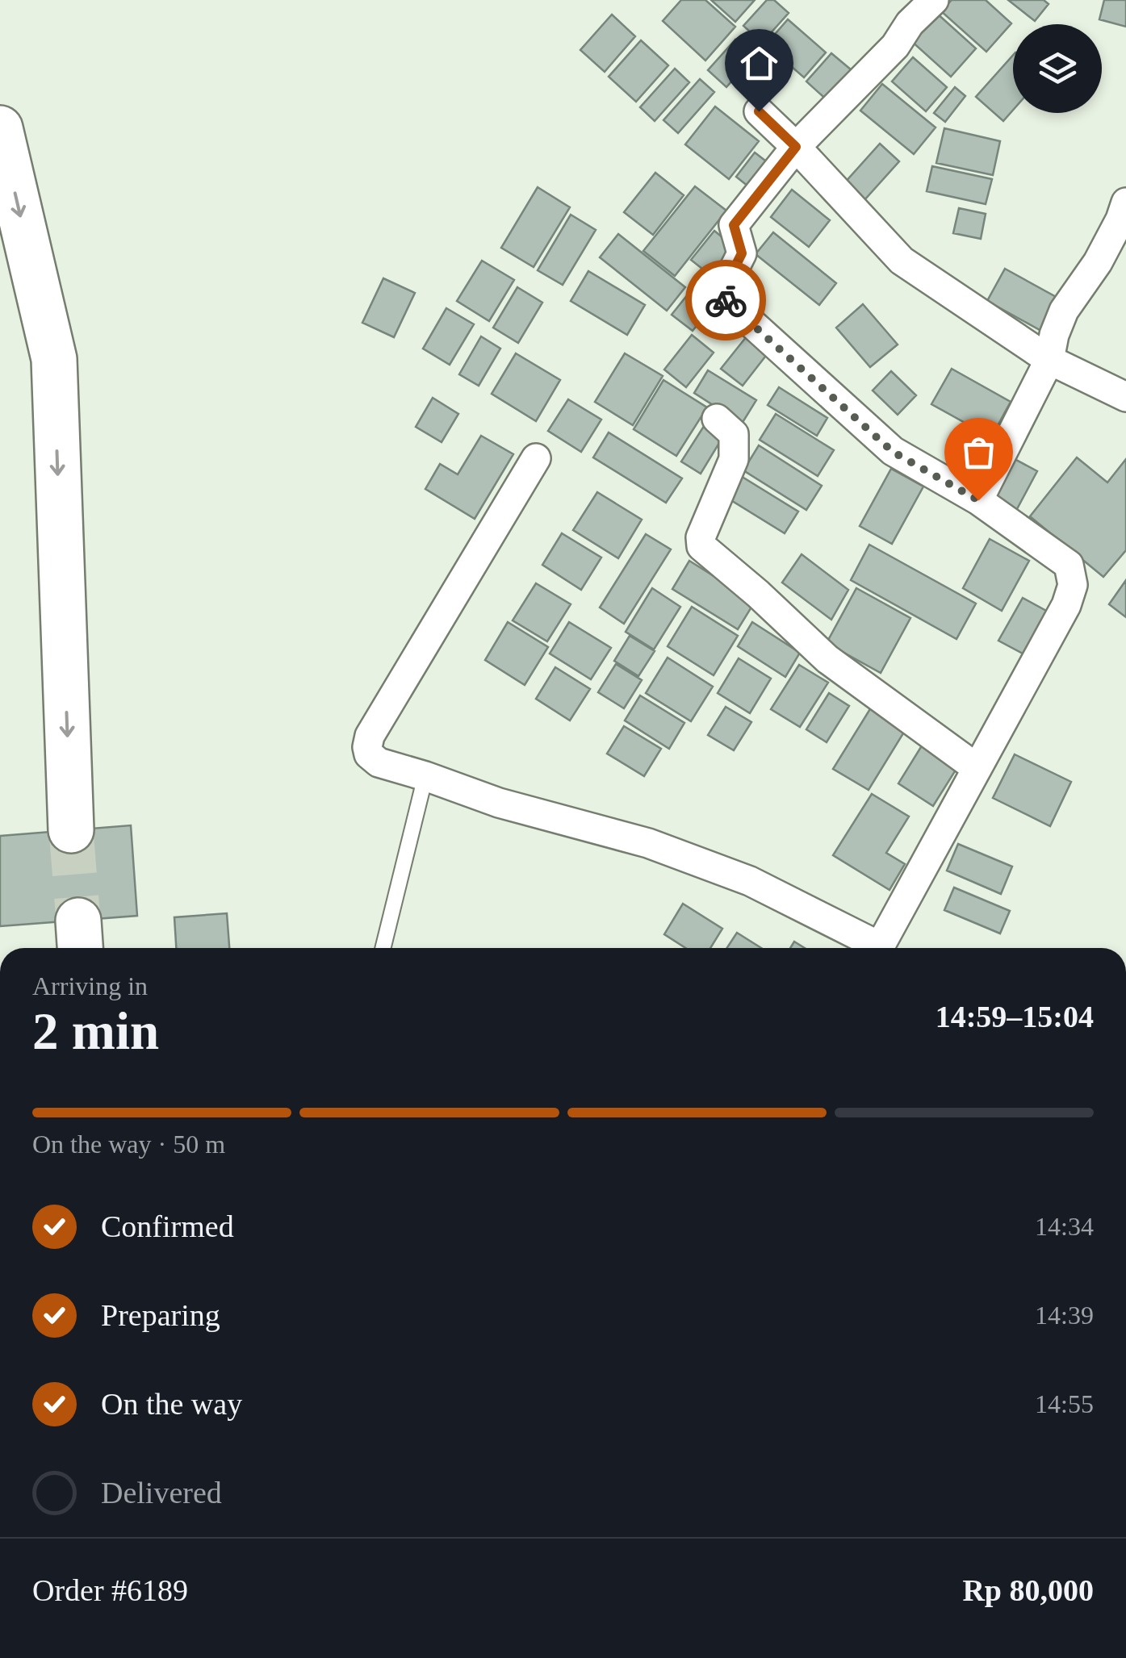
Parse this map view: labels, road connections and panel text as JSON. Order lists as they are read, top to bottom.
{
  "page": {
    "heading": ["2 min", "Arriving in", "14:59–15:04"],
    "panel": ["Order #6189", "Rp 80,000"],
    "bar": "On the way · 50 m",
    "list": [
      ["Confirmed", "14:34"],
      ["Preparing", "14:39"],
      ["On the way", "14:55"],
      "Delivered"
    ]
  }
}
